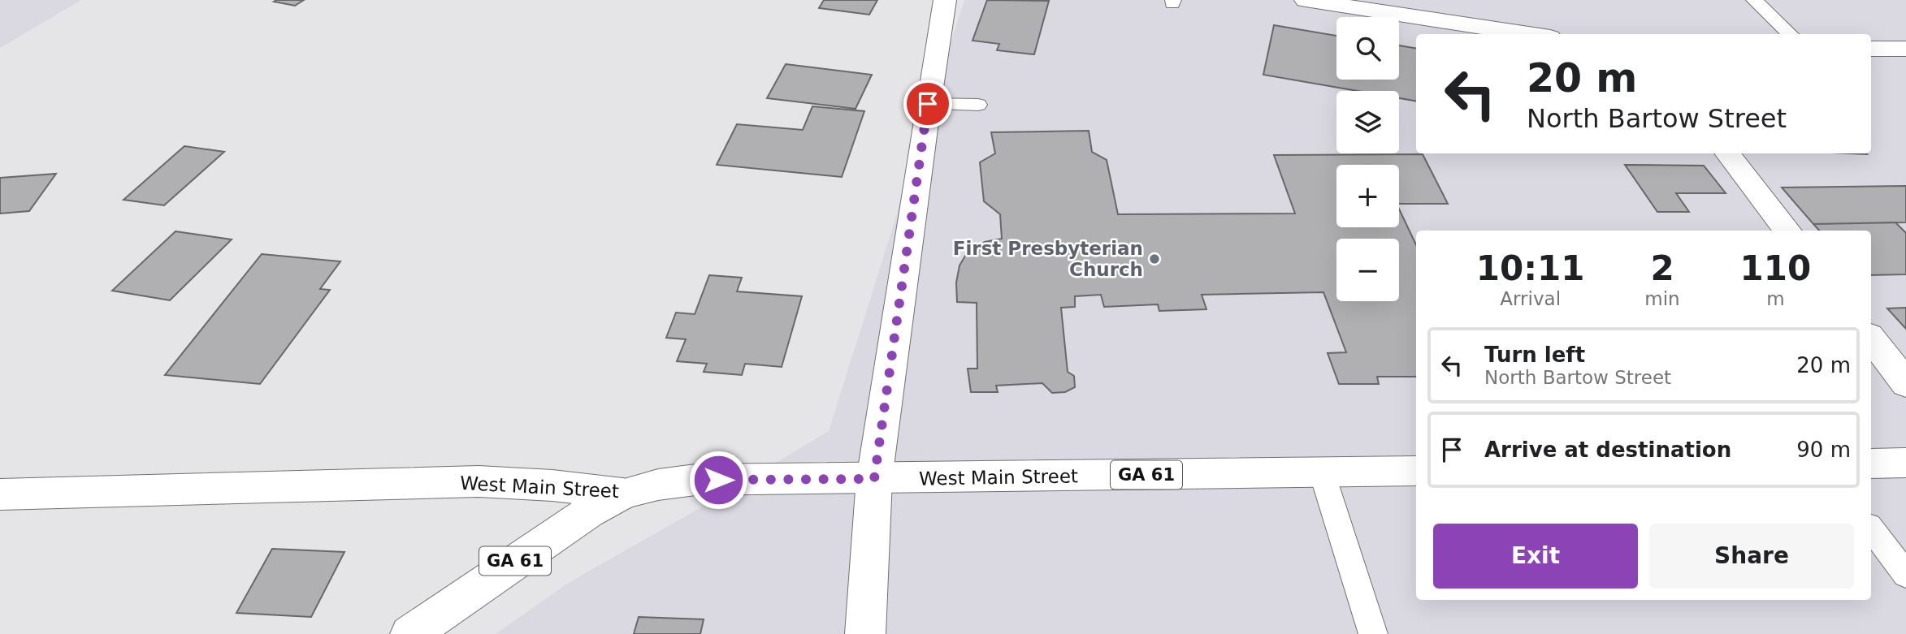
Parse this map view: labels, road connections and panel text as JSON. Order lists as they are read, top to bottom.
{
  "streets": {
    "main road": ["GA 61", "West Main Street"]
  },
  "crossings": [
    ["GA 61", "West Main Street"]
  ],
  "places": ["First Presbyterian Church"],
  "page": {
    "map_buttons": ["+", "−"],
    "turn": ["20 m", "North Bartow Street"],
    "eta": [
      "10:11",
      "Arrival",
      "2",
      "min",
      "110",
      "m"
    ],
    "list": [
      {
        "name": "Turn left",
        "note": "North Bartow Street",
        "value": "20 m"
      },
      {
        "name": "Arrive at destination",
        "value": "90 m"
      }
    ],
    "buttons": ["Exit", "Share"]
  }
}
